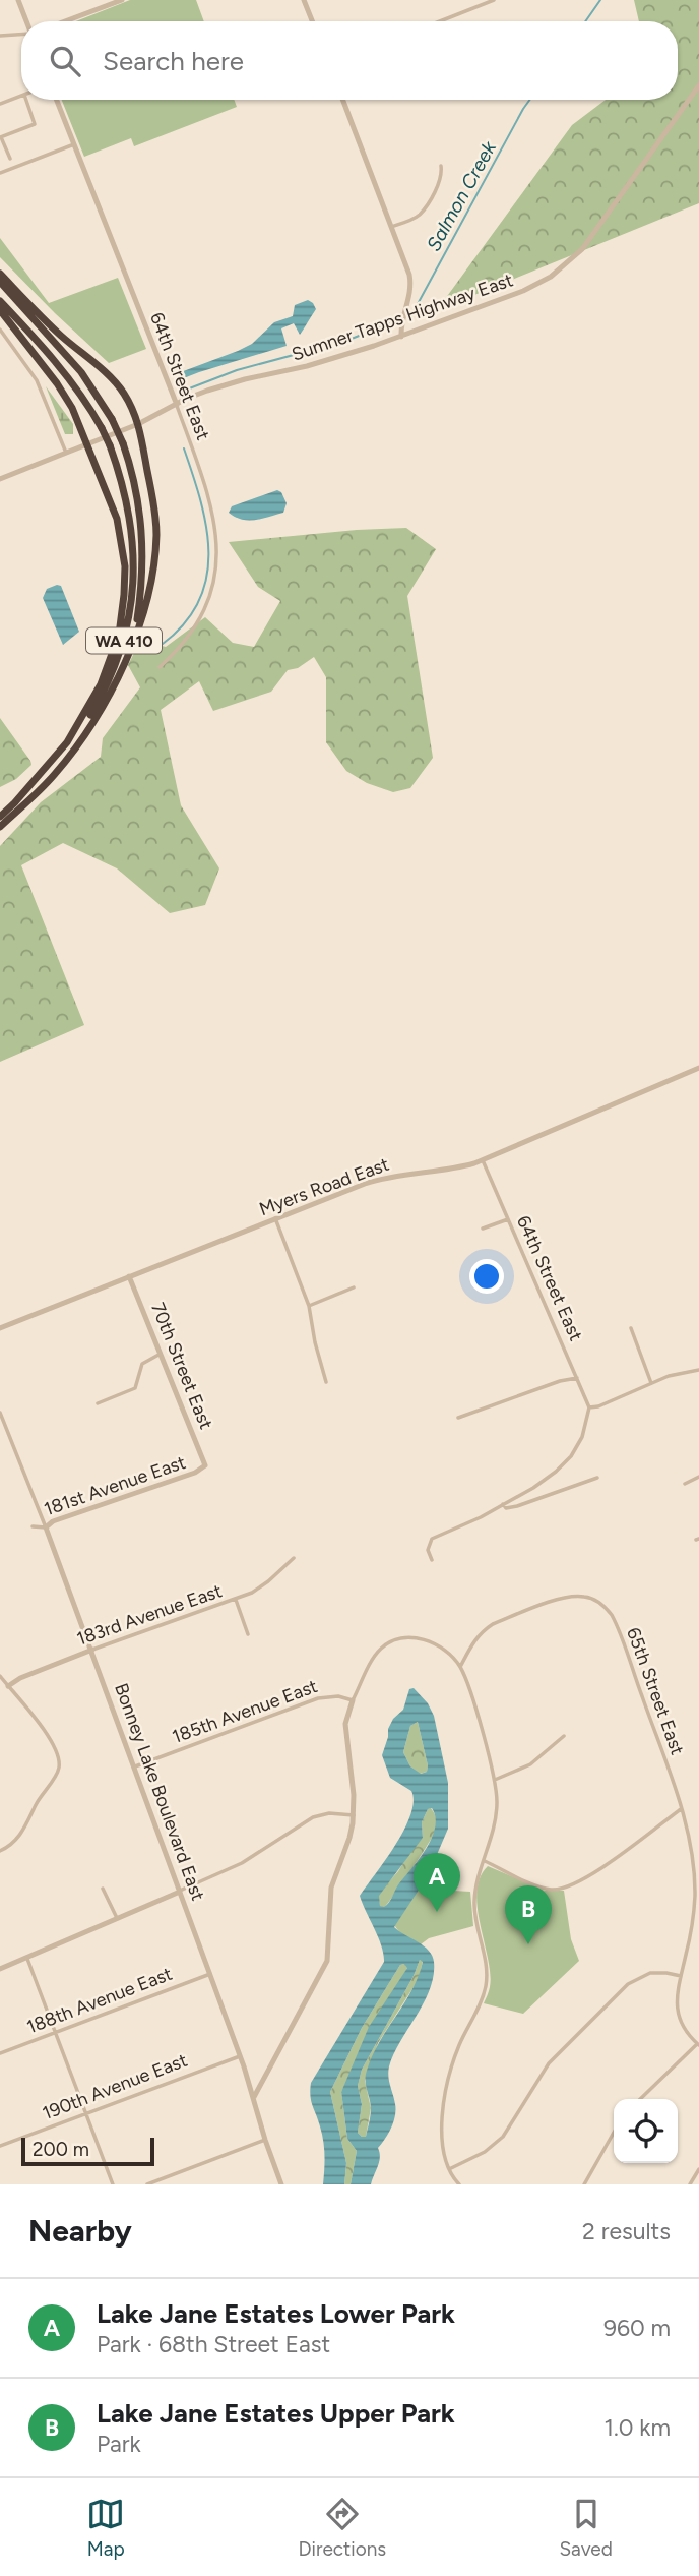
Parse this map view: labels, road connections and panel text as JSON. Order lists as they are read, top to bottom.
{
  "streets": {
    "highway": ["WA 410"],
    "street": [
      "Sumner Tapps Highway East",
      "64th Street East",
      "Myers Road East",
      "70th Street East",
      "181st Avenue East",
      "183rd Avenue East",
      "65th Street East",
      "185th Avenue East",
      "Bonney Lake Boulevard East",
      "188th Avenue East",
      "190th Avenue East"
    ]
  },
  "crossings": [
    ["Sumner Tapps Highway East", "64th Street East"],
    ["64th Street East", "Myers Road East"],
    ["Myers Road East", "70th Street East"],
    ["70th Street East", "181st Avenue East"],
    ["181st Avenue East", "Bonney Lake Boulevard East"],
    ["183rd Avenue East", "Bonney Lake Boulevard East"],
    ["185th Avenue East", "Bonney Lake Boulevard East"],
    ["Bonney Lake Boulevard East", "188th Avenue East"],
    ["Bonney Lake Boulevard East", "190th Avenue East"]
  ],
  "water": ["Salmon Creek"],
  "scale_bar": "200 m",
  "page": {
    "search": "Search here",
    "pins": ["A", "B"],
    "scale": "200 m",
    "heading": ["Nearby", "2 results"],
    "list": [
      {
        "mark": "A",
        "name": "Lake Jane Estates Lower Park",
        "note": "Park · 68th Street East",
        "value": "960 m"
      },
      {
        "mark": "B",
        "name": "Lake Jane Estates Upper Park",
        "note": "Park",
        "value": "1.0 km"
      }
    ],
    "nav": ["Map", "Directions", "Saved"]
  }
}
